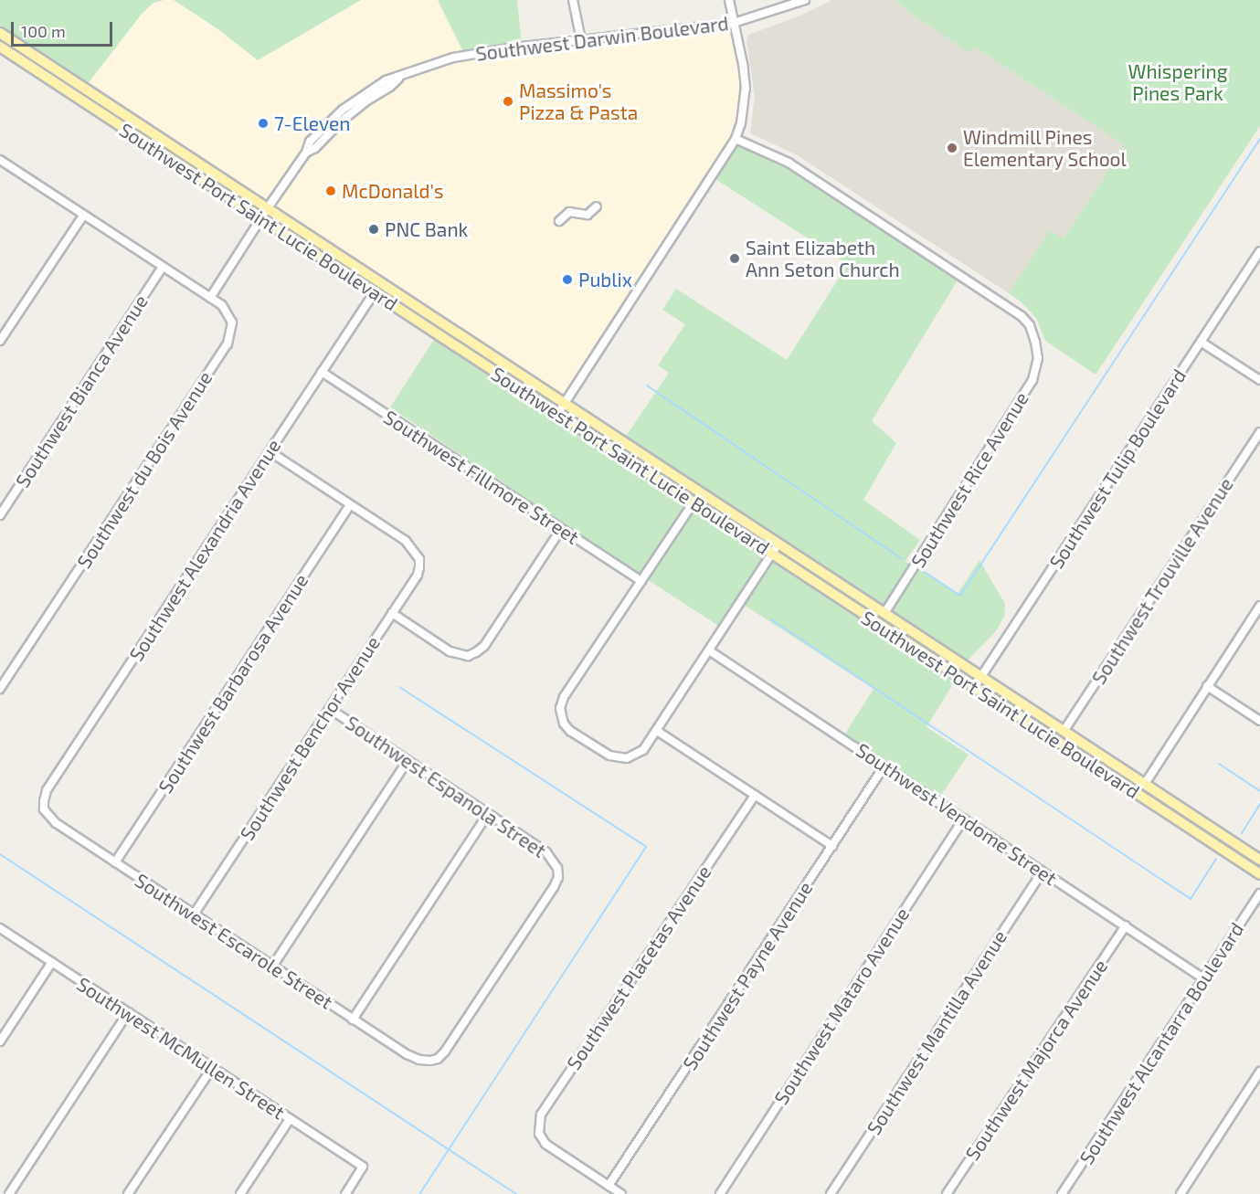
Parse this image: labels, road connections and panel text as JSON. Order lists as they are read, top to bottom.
{
  "streets": {
    "main road": ["Southwest Port Saint Lucie Boulevard"],
    "street": [
      "Southwest Darwin Boulevard",
      "Southwest Bianca Avenue",
      "Southwest Tulip Boulevard",
      "Southwest du Bois Avenue",
      "Southwest Fillmore Street",
      "Southwest Rice Avenue",
      "Southwest Alexandria Avenue",
      "Southwest Trouville Avenue",
      "Southwest Barbarosa Avenue",
      "Southwest Benchor Avenue",
      "Southwest Espanola Street",
      "Southwest Vendome Street",
      "Southwest Escarole Street",
      "Southwest Placetas Avenue",
      "Southwest Payne Avenue",
      "Southwest Mataro Avenue",
      "Southwest Mantilla Avenue",
      "Southwest Alcantarra Boulevard",
      "Southwest McMullen Street",
      "Southwest Majorca Avenue"
    ]
  },
  "crossings": [
    ["Southwest Darwin Boulevard", "Southwest Port Saint Lucie Boulevard"],
    ["Southwest Darwin Boulevard", "Southwest du Bois Avenue"],
    ["Southwest Port Saint Lucie Boulevard", "Southwest Tulip Boulevard"],
    ["Southwest Port Saint Lucie Boulevard", "Southwest Rice Avenue"],
    ["Southwest Port Saint Lucie Boulevard", "Southwest Alexandria Avenue"],
    ["Southwest Port Saint Lucie Boulevard", "Southwest Trouville Avenue"],
    ["Southwest Bianca Avenue", "Southwest du Bois Avenue"],
    ["Southwest Fillmore Street", "Southwest Alexandria Avenue"],
    ["Southwest Alexandria Avenue", "Southwest Escarole Street"],
    ["Southwest Barbarosa Avenue", "Southwest Benchor Avenue"],
    ["Southwest Barbarosa Avenue", "Southwest Escarole Street"],
    ["Southwest Benchor Avenue", "Southwest Espanola Street"],
    ["Southwest Benchor Avenue", "Southwest Escarole Street"],
    ["Southwest Espanola Street", "Southwest Escarole Street"],
    ["Southwest Vendome Street", "Southwest Payne Avenue"],
    ["Southwest Vendome Street", "Southwest Mataro Avenue"],
    ["Southwest Vendome Street", "Southwest Mantilla Avenue"],
    ["Southwest Vendome Street", "Southwest Alcantarra Boulevard"],
    ["Southwest Vendome Street", "Southwest Majorca Avenue"],
    ["Southwest Placetas Avenue", "Southwest Payne Avenue"]
  ],
  "parks": ["Whispering Pines Park"],
  "places": [
    "Massimo's Pizza & Pasta",
    "7-Eleven",
    "Windmill Pines Elementary School",
    "McDonald's",
    "PNC Bank",
    "Saint Elizabeth Ann Seton Church",
    "Publix"
  ],
  "scale_bar": "100 m"
}
